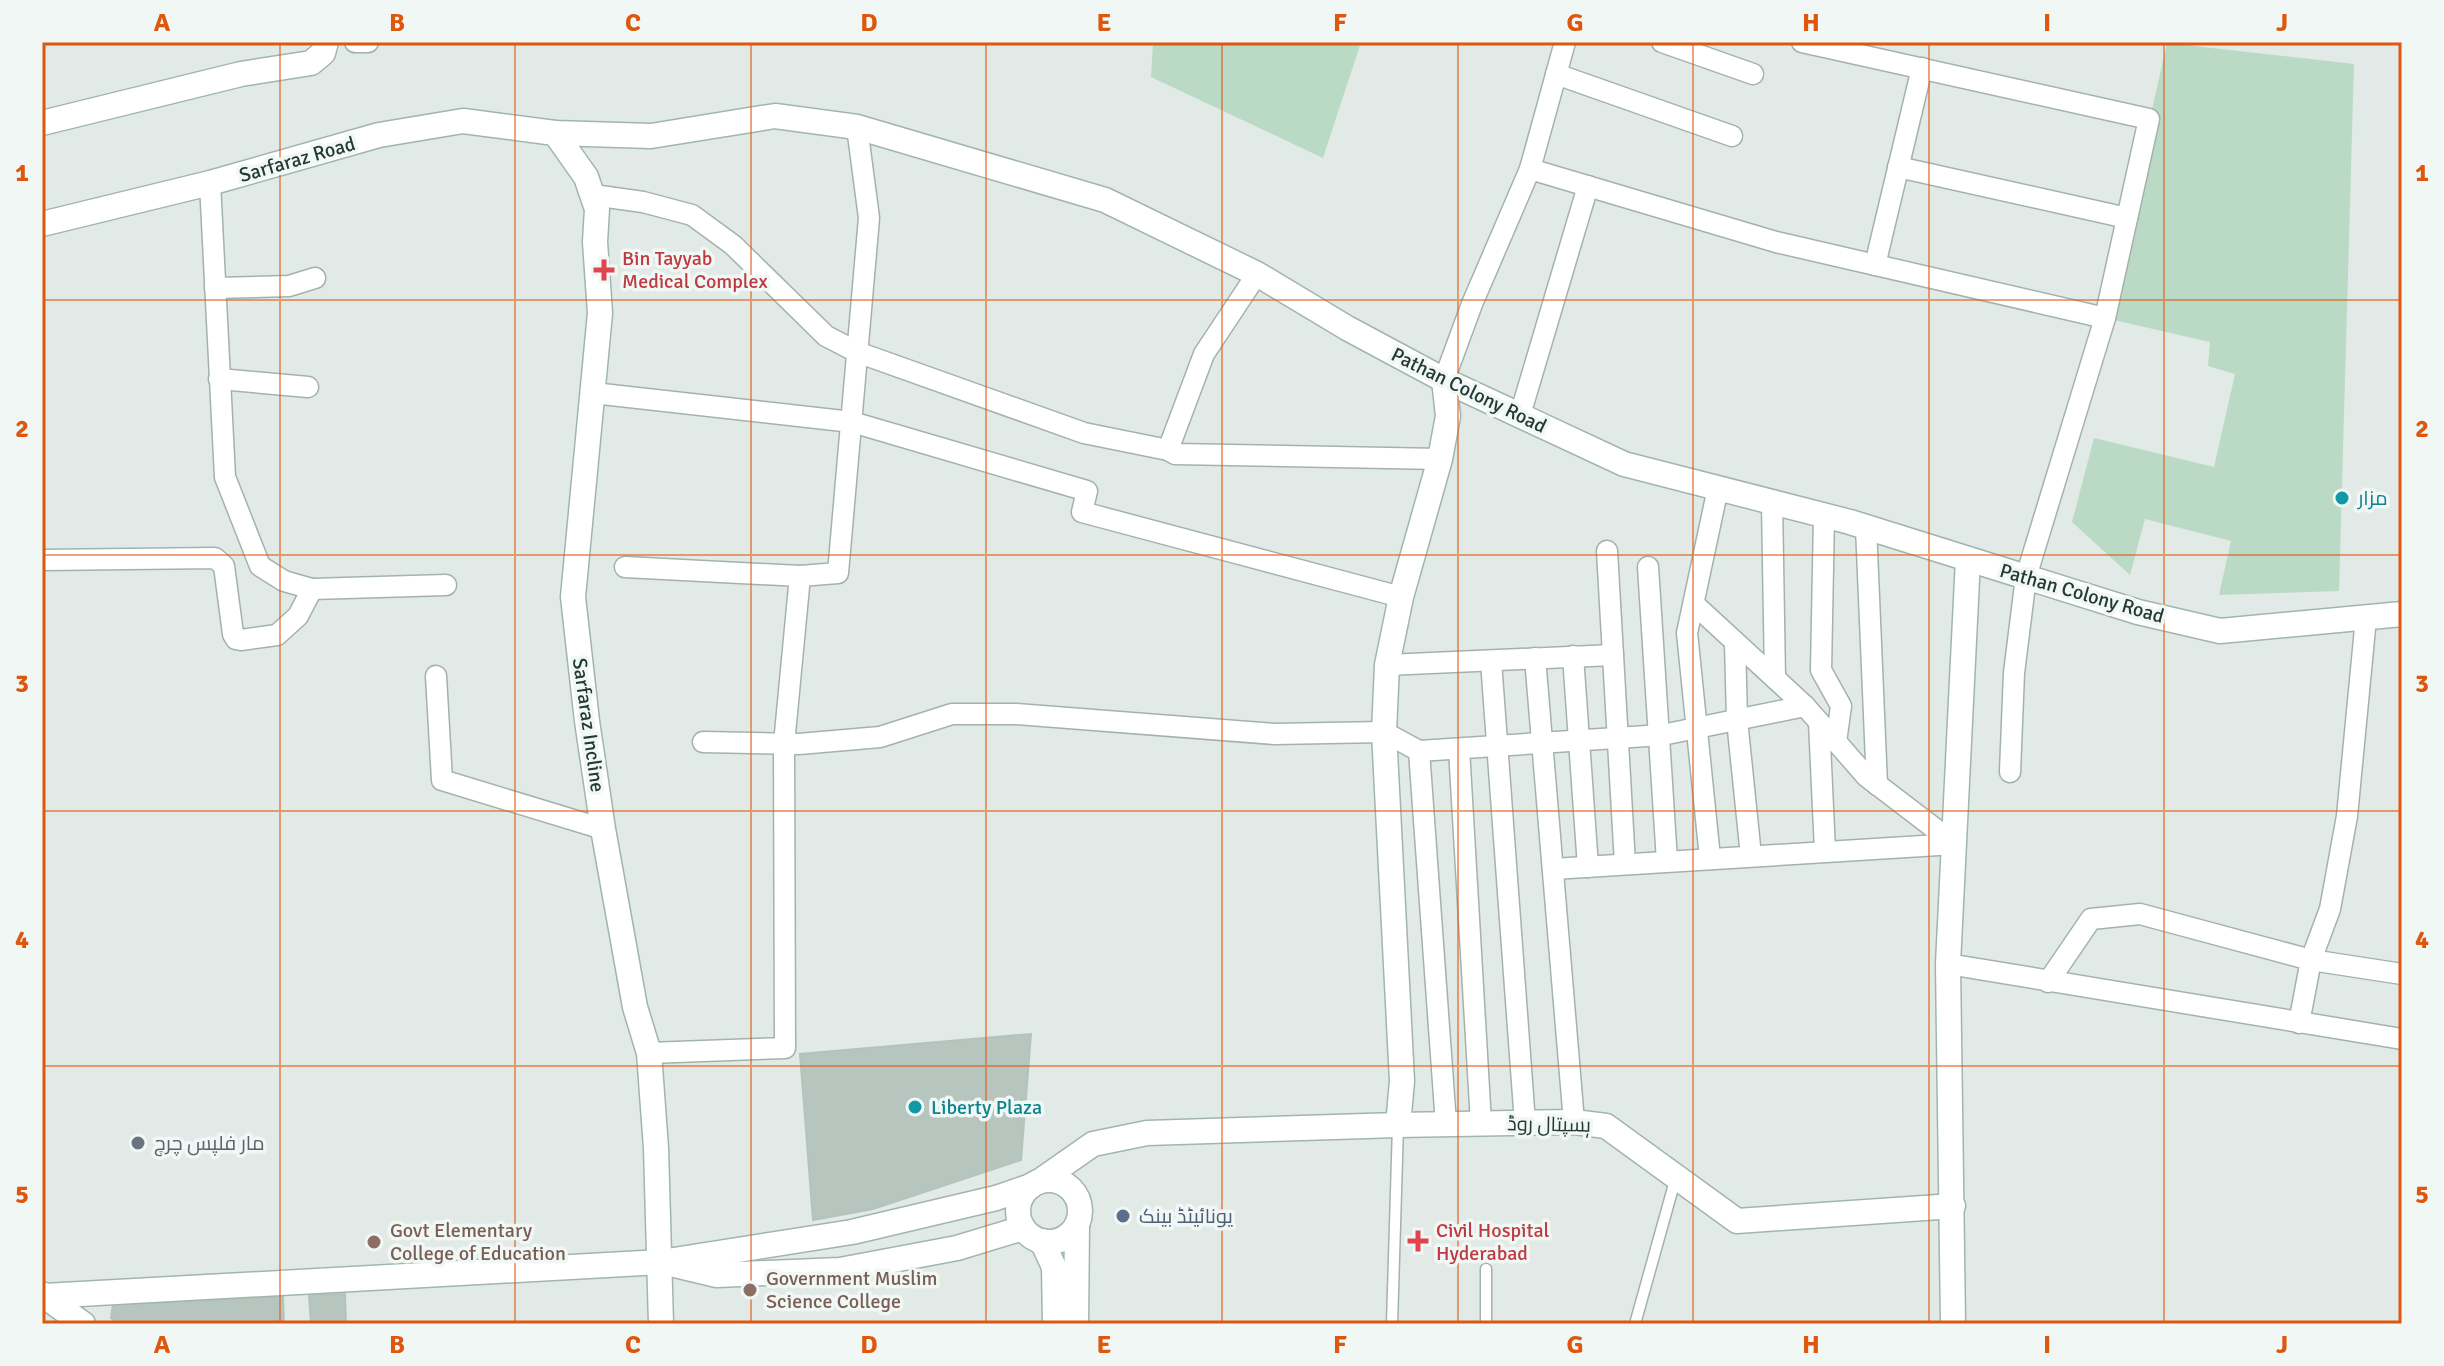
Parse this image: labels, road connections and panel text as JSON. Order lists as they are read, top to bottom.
{
  "streets": {
    "street": [
      "Sarfaraz Road",
      "Pathan Colony Road",
      "Sarfaraz Incline",
      "ہسپتال روڈ"
    ]
  },
  "crossings": [
    ["Sarfaraz Road", "Pathan Colony Road"],
    ["Sarfaraz Road", "Sarfaraz Incline"],
    ["Pathan Colony Road", "Sarfaraz Incline"],
    ["Sarfaraz Incline", "ہسپتال روڈ"]
  ],
  "places": {
    "health": ["Bin Tayyab Medical Complex", "Civil Hospital Hyderabad"],
    "other": [
      "مزار",
      "Liberty Plaza",
      "مار فلپس چرچ",
      "یونائیٹڈ بینک",
      "Govt Elementary College of Education",
      "Government Muslim Science College"
    ]
  },
  "grid": {
    "columns": [
      "A",
      "B",
      "C",
      "D",
      "E",
      "F",
      "G",
      "H",
      "I",
      "J"
    ],
    "rows": [
      "1",
      "2",
      "3",
      "4",
      "5"
    ]
  }
}
